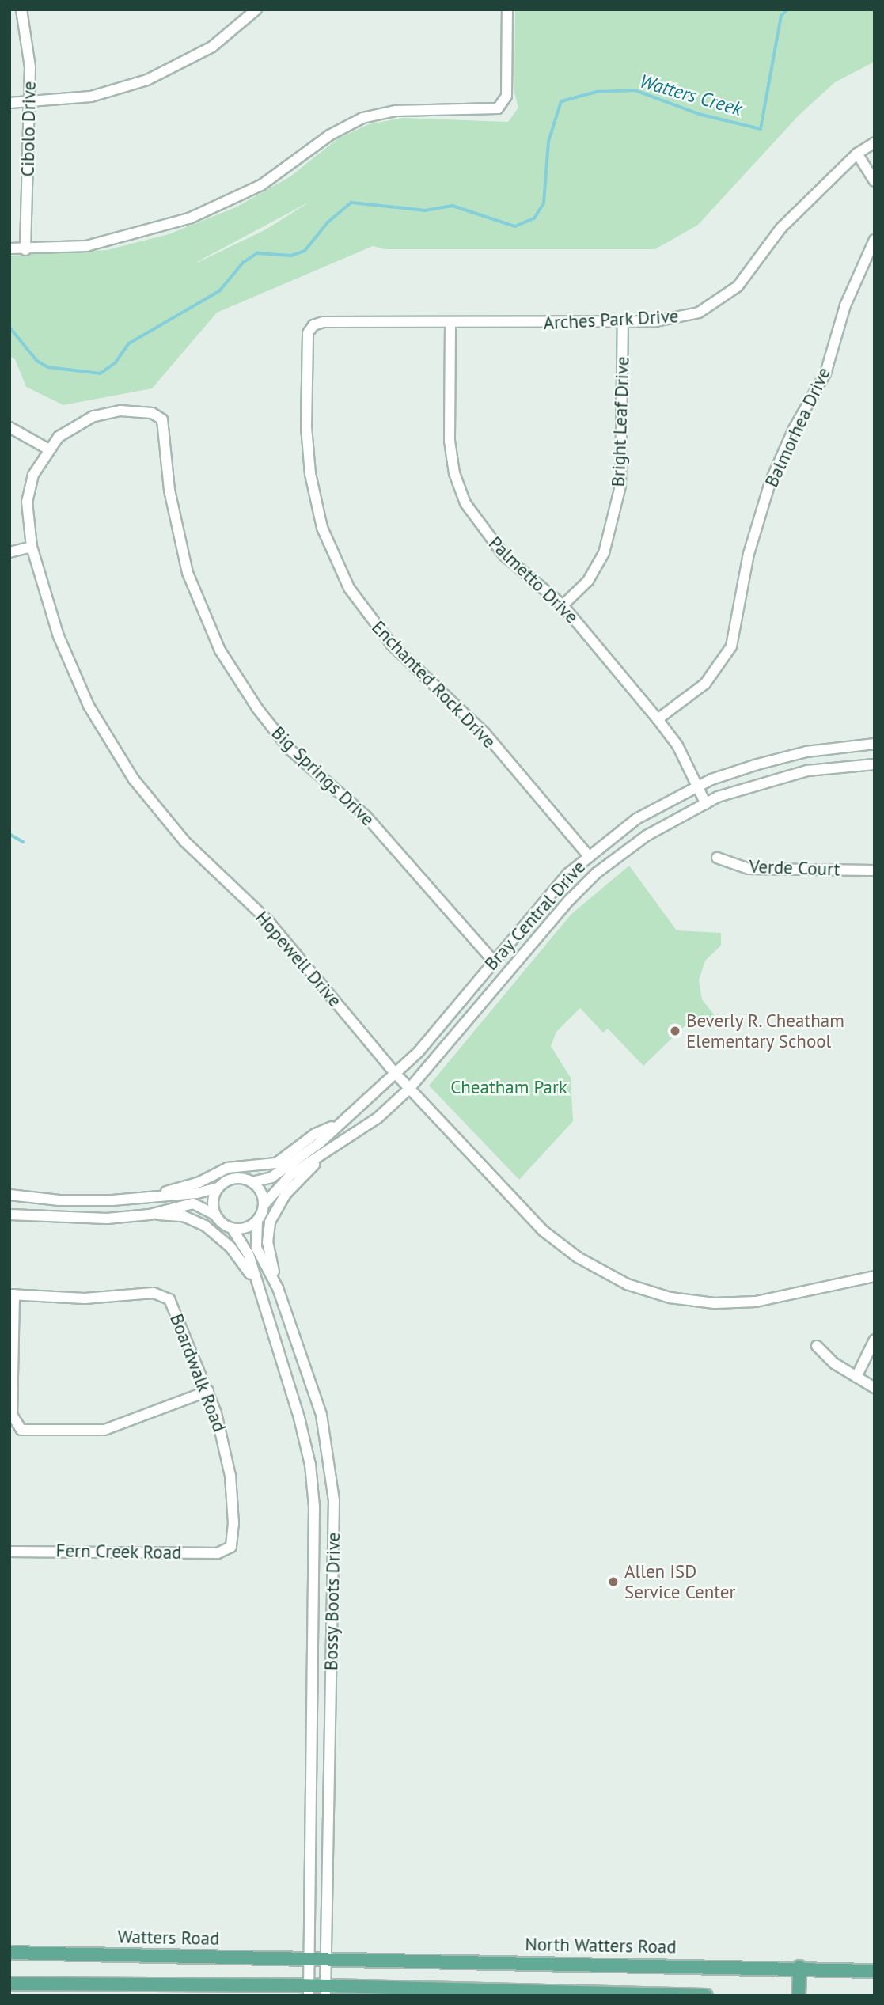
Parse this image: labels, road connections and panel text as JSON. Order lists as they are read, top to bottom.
{
  "streets": {
    "main road": ["Watters Road", "North Watters Road"],
    "street": [
      "Cibolo Drive",
      "Arches Park Drive",
      "Bright Leaf Drive",
      "Balmorhea Drive",
      "Palmetto Drive",
      "Enchanted Rock Drive",
      "Big Springs Drive",
      "Verde Court",
      "Bray Central Drive",
      "Hopewell Drive",
      "Boardwalk Road",
      "Fern Creek Road",
      "Bossy Boots Drive"
    ]
  },
  "crossings": [
    ["Arches Park Drive", "Bright Leaf Drive"],
    ["Arches Park Drive", "Palmetto Drive"],
    ["Arches Park Drive", "Enchanted Rock Drive"],
    ["Bright Leaf Drive", "Palmetto Drive"],
    ["Balmorhea Drive", "Palmetto Drive"],
    ["Palmetto Drive", "Bray Central Drive"],
    ["Enchanted Rock Drive", "Bray Central Drive"],
    ["Big Springs Drive", "Bray Central Drive"],
    ["Big Springs Drive", "Hopewell Drive"],
    ["Bray Central Drive", "Hopewell Drive"],
    ["Bray Central Drive", "Bossy Boots Drive"],
    ["Boardwalk Road", "Fern Creek Road"],
    ["Bossy Boots Drive", "Watters Road"],
    ["Bossy Boots Drive", "North Watters Road"],
    ["Watters Road", "North Watters Road"]
  ],
  "water": ["Watters Creek"],
  "parks": ["Cheatham Park"],
  "places": ["Beverly R. Cheatham Elementary School", "Allen ISD Service Center"]
}
